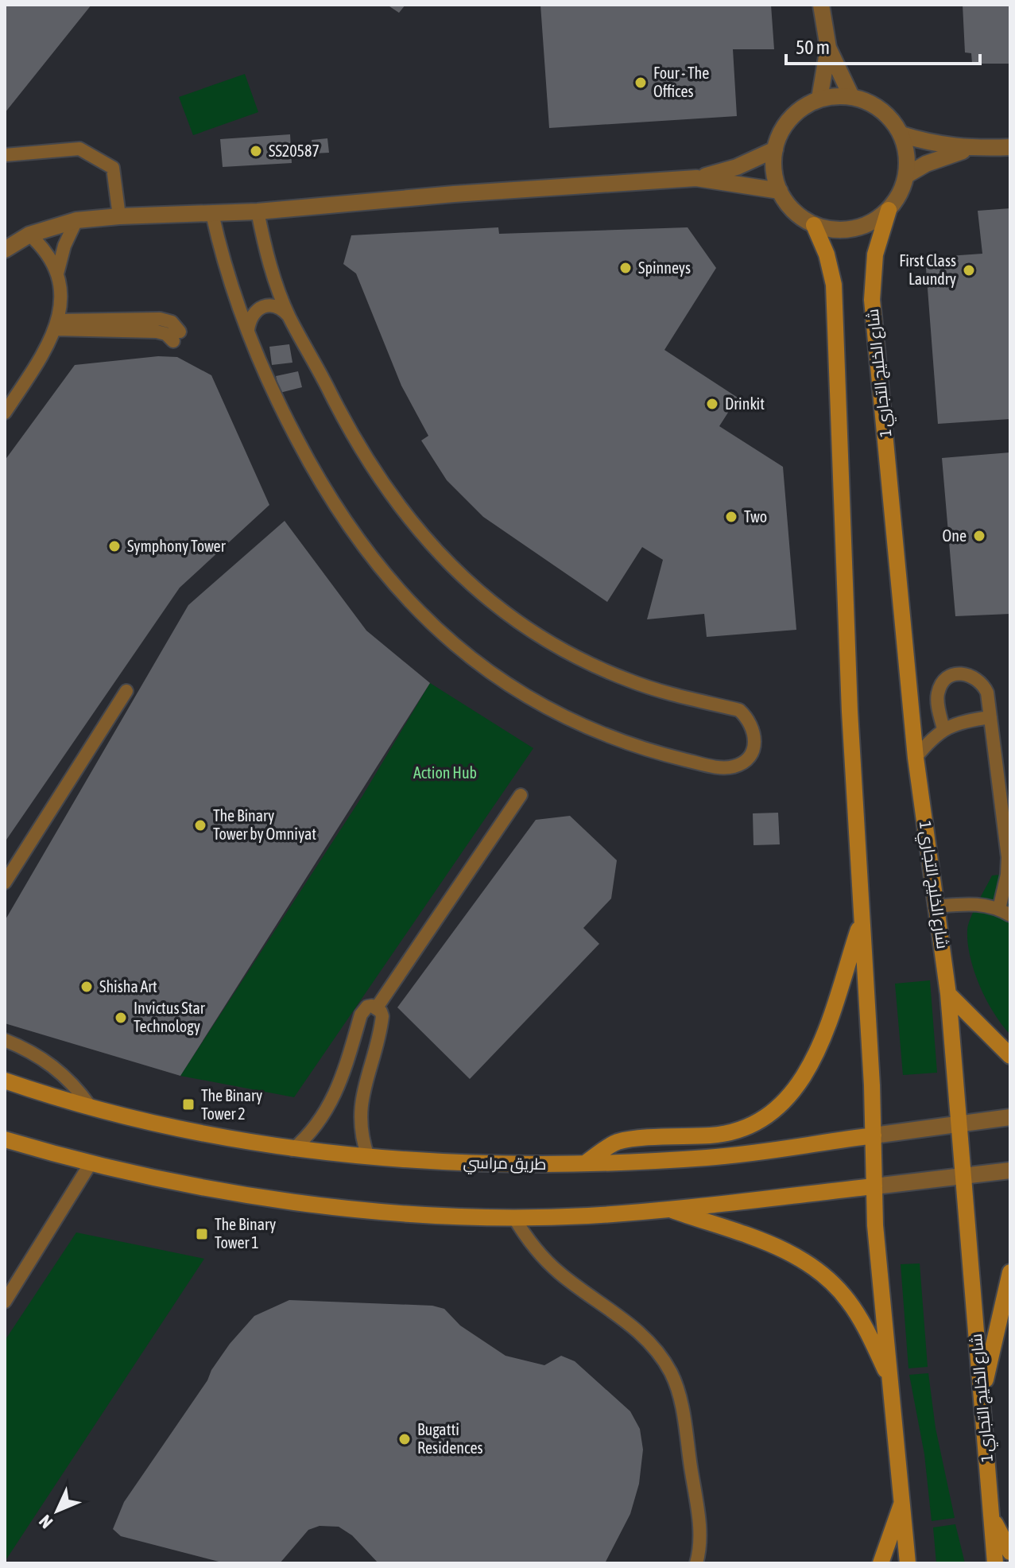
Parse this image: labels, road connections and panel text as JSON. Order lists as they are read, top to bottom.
{
  "streets": {
    "main road": ["شارع الخليج التجاري 1", "طريق مراسي"]
  },
  "crossings": [
    ["شارع الخليج التجاري 1", "طريق مراسي"]
  ],
  "parks": ["Action Hub"],
  "places": {
    "other": [
      "Four - The Offices",
      "SS20587",
      "Spinneys",
      "First Class Laundry",
      "Drinkit",
      "Two",
      "One",
      "Symphony Tower",
      "The Binary Tower by Omniyat",
      "Shisha Art",
      "Invictus Star Technology",
      "Bugatti Residences"
    ],
    "transit": ["The Binary Tower 2", "The Binary Tower 1"]
  },
  "scale_bar": "50 m",
  "north": "bottom left"
}
